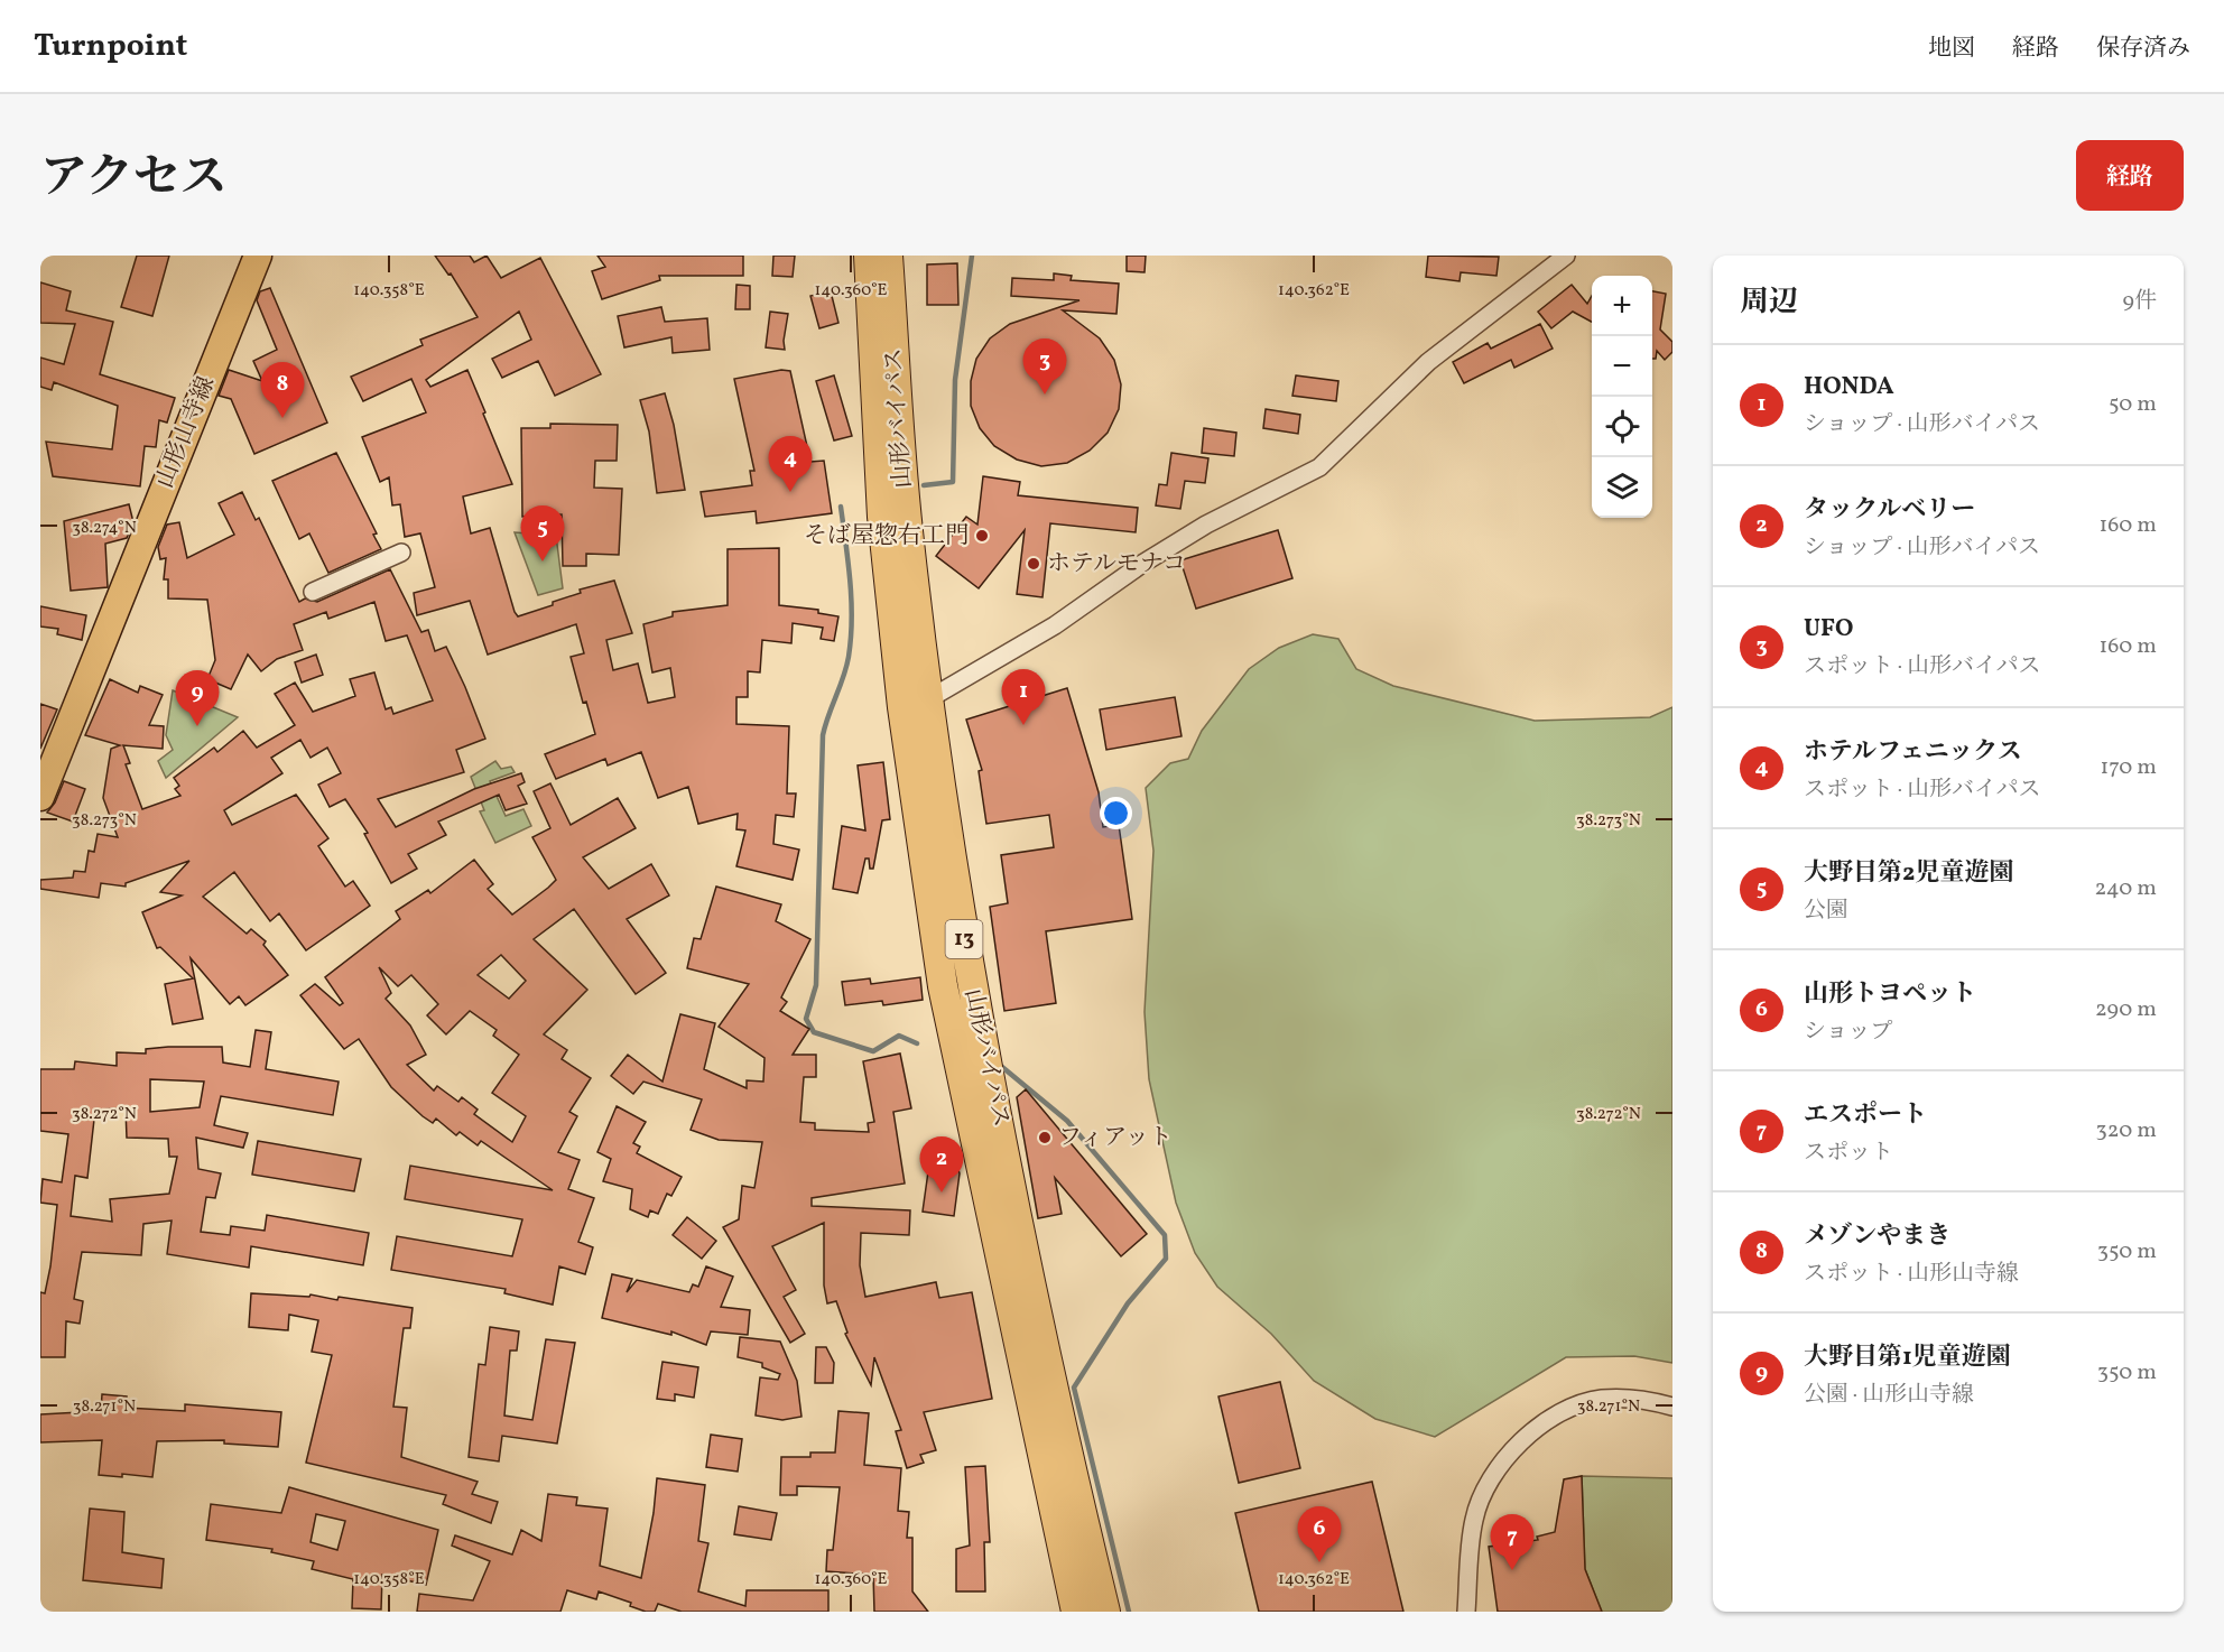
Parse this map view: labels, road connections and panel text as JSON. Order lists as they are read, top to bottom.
{
  "streets": {
    "highway": ["山形バイパス", "13"],
    "main road": ["山形山寺線"]
  },
  "places": ["そば屋惣右工門", "ホテルモナコ", "フィアット"],
  "page": {
    "header": "Turnpoint",
    "nav": ["地図", "経路", "保存済み"],
    "title": "アクセス",
    "buttons": "経路",
    "heading": ["周辺", "9件"],
    "map_buttons": ["+", "−"],
    "pins": [
      "3",
      "8",
      "4",
      "5",
      "1",
      "9",
      "2",
      "6",
      "7"
    ],
    "list": [
      {
        "mark": "1",
        "name": "HONDA",
        "note": "ショップ · 山形バイパス",
        "value": "50 m"
      },
      {
        "mark": "2",
        "name": "タックルベリー",
        "note": "ショップ · 山形バイパス",
        "value": "160 m"
      },
      {
        "mark": "3",
        "name": "UFO",
        "note": "スポット · 山形バイパス",
        "value": "160 m"
      },
      {
        "mark": "4",
        "name": "ホテルフェニックス",
        "note": "スポット · 山形バイパス",
        "value": "170 m"
      },
      {
        "mark": "5",
        "name": "大野目第2児童遊園",
        "note": "公園",
        "value": "240 m"
      },
      {
        "mark": "6",
        "name": "山形トヨペット",
        "note": "ショップ",
        "value": "290 m"
      },
      {
        "mark": "7",
        "name": "エスポート",
        "note": "スポット",
        "value": "320 m"
      },
      {
        "mark": "8",
        "name": "メゾンやまき",
        "note": "スポット · 山形山寺線",
        "value": "350 m"
      },
      {
        "mark": "9",
        "name": "大野目第1児童遊園",
        "note": "公園 · 山形山寺線",
        "value": "350 m"
      }
    ]
  },
  "coordinates": [
    "140.358°E",
    "140.360°E",
    "140.362°E",
    "38.274°N",
    "38.273°N",
    "38.272°N",
    "38.271°N"
  ]
}
